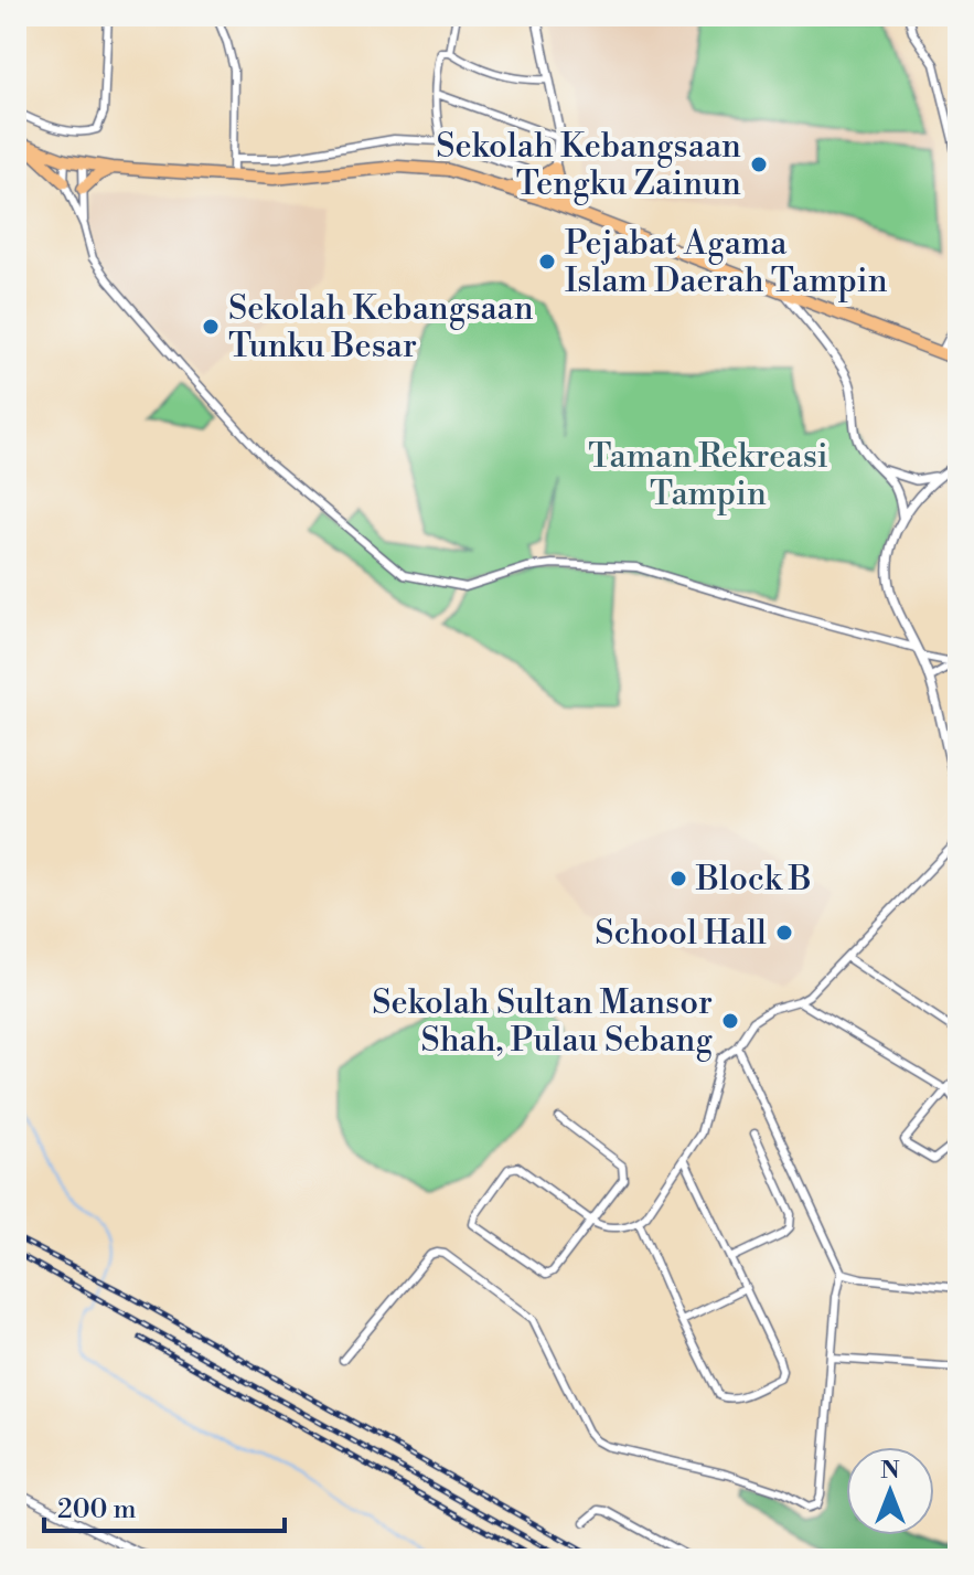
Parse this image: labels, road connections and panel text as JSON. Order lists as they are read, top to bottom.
{
  "parks": ["Taman Rekreasi Tampin"],
  "places": [
    "Sekolah Kebangsaan Tengku Zainun",
    "Pejabat Agama Islam Daerah Tampin",
    "Sekolah Kebangsaan Tunku Besar",
    "Block B",
    "School Hall",
    "Sekolah Sultan Mansor Shah, Pulau Sebang"
  ],
  "scale_bar": "200 m",
  "north": "top"
}
